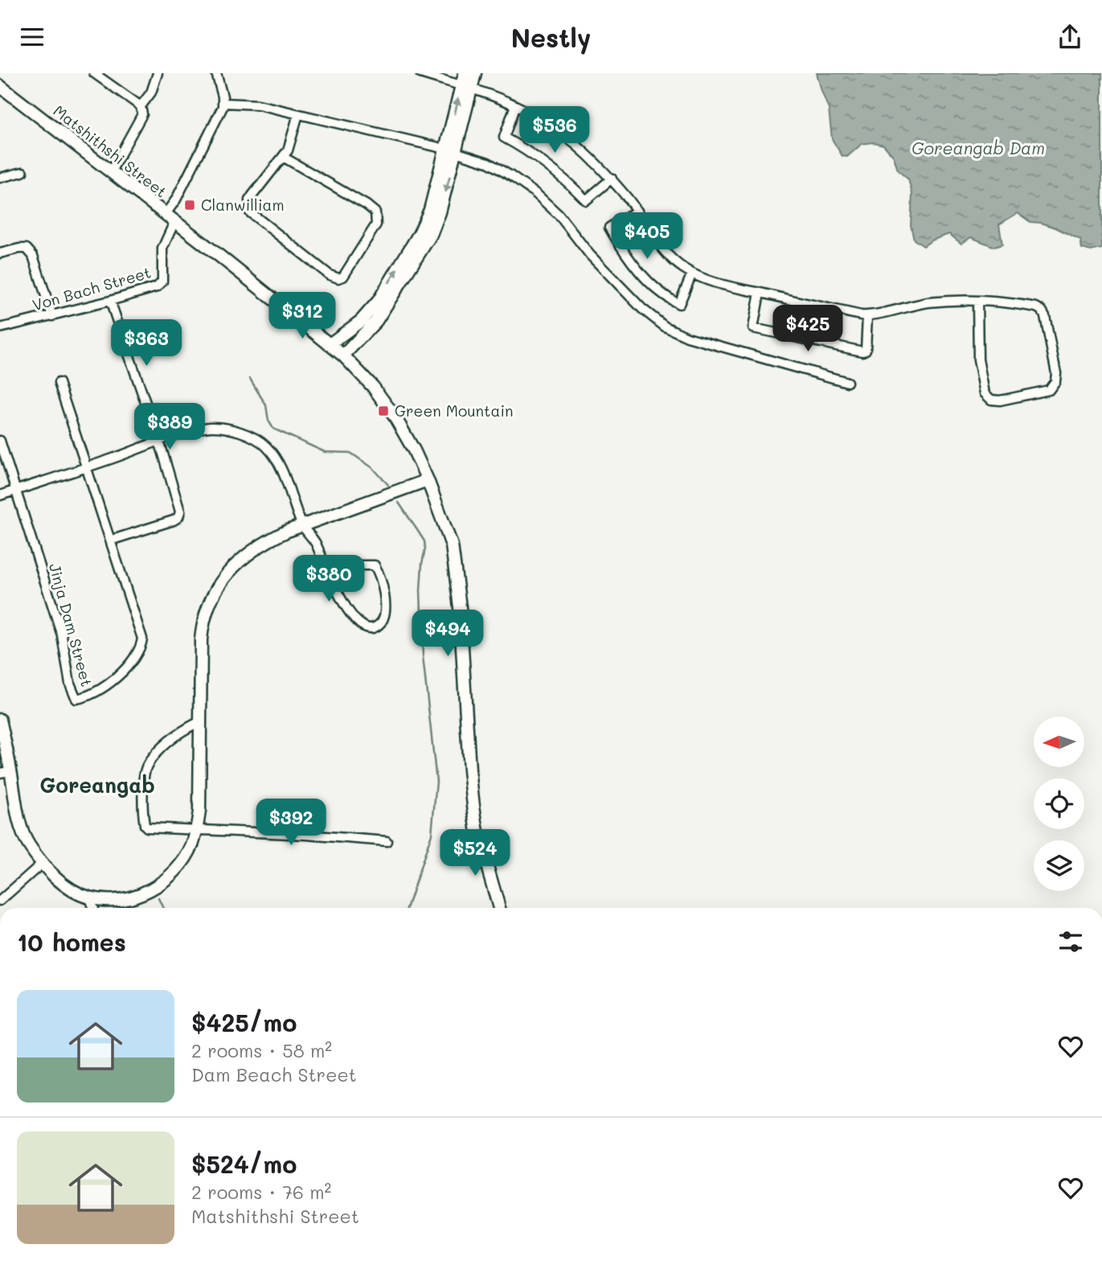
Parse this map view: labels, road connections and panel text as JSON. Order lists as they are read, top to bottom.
{
  "streets": {
    "street": ["Matshithshi Street", "Von Bach Street", "Jinja Dam Street"]
  },
  "crossings": [
    ["Matshithshi Street", "Von Bach Street"]
  ],
  "districts": ["Goreangab"],
  "water": ["Goreangab Dam"],
  "places": {
    "transit": ["Clanwilliam", "Green Mountain"]
  },
  "north": "left",
  "page": {
    "header": "Nestly",
    "price": [
      "$536",
      "$405",
      "$312",
      "$425",
      "$363",
      "$389",
      "$380",
      "$494",
      "$392",
      "$524"
    ],
    "heading": "10 homes",
    "list": [
      {
        "name": "$425/mo",
        "note": "2 rooms · 58 m² · Dam Beach Street"
      },
      {
        "name": "$524/mo",
        "note": "2 rooms · 76 m² · Matshithshi Street"
      }
    ]
  }
}
